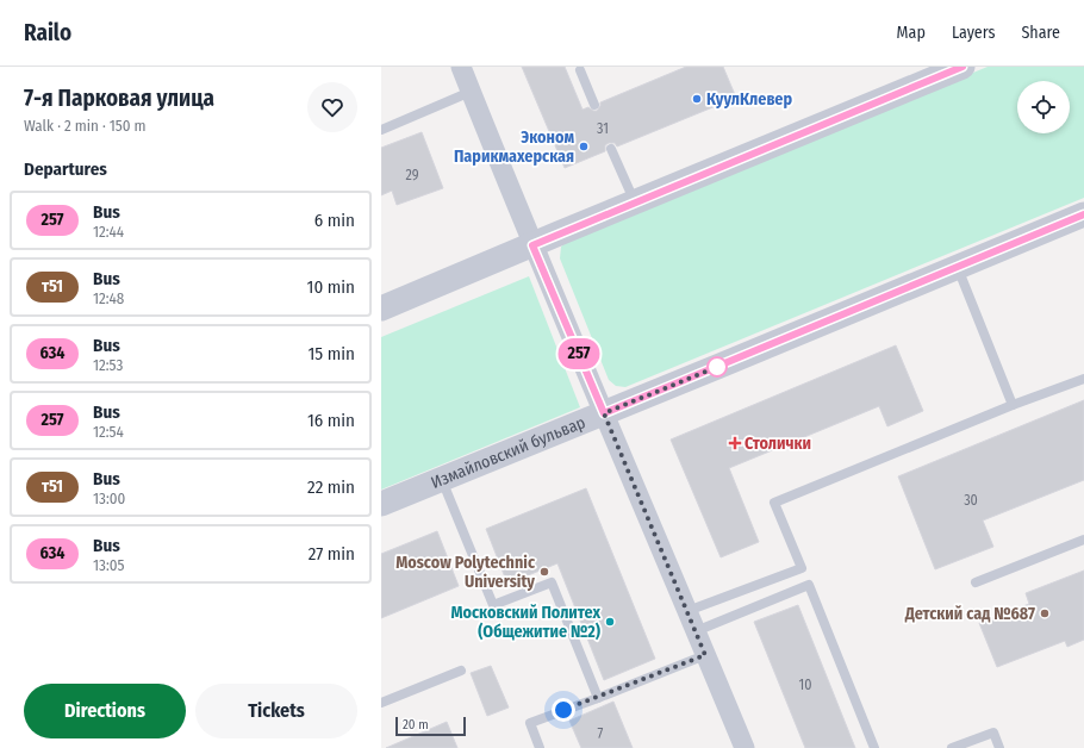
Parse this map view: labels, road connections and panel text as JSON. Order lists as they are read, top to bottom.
{
  "streets": {
    "street": ["Измайловский бульвар"]
  },
  "places": {
    "other": [
      "КуулКлевер",
      "Эконом Парикмахерская",
      "Moscow Polytechnic University",
      "Детский сад №687",
      "Московский Политех (Общежитие №2)"
    ],
    "health": ["Столички"]
  },
  "lines": ["bus line 257"],
  "house_numbers": [
    "31",
    "29",
    "30",
    "10",
    "7"
  ],
  "scale_bar": "20 m",
  "page": {
    "header": "Railo",
    "nav": ["Map", "Layers", "Share"],
    "heading": [
      ["7-я Парковая улица", "Walk · 2 min · 150 m"],
      "Departures"
    ],
    "on_map": "257",
    "list": [
      {
        "mark": "257",
        "name": "Bus",
        "note": "12:44",
        "value": "6 min"
      },
      {
        "mark": "т51",
        "name": "Bus",
        "note": "12:48",
        "value": "10 min"
      },
      {
        "mark": "634",
        "name": "Bus",
        "note": "12:53",
        "value": "15 min"
      },
      {
        "mark": "257",
        "name": "Bus",
        "note": "12:54",
        "value": "16 min"
      },
      {
        "mark": "т51",
        "name": "Bus",
        "note": "13:00",
        "value": "22 min"
      },
      {
        "mark": "634",
        "name": "Bus",
        "note": "13:05",
        "value": "27 min"
      }
    ],
    "buttons": ["Directions", "Tickets"],
    "scale": "20 m"
  }
}
